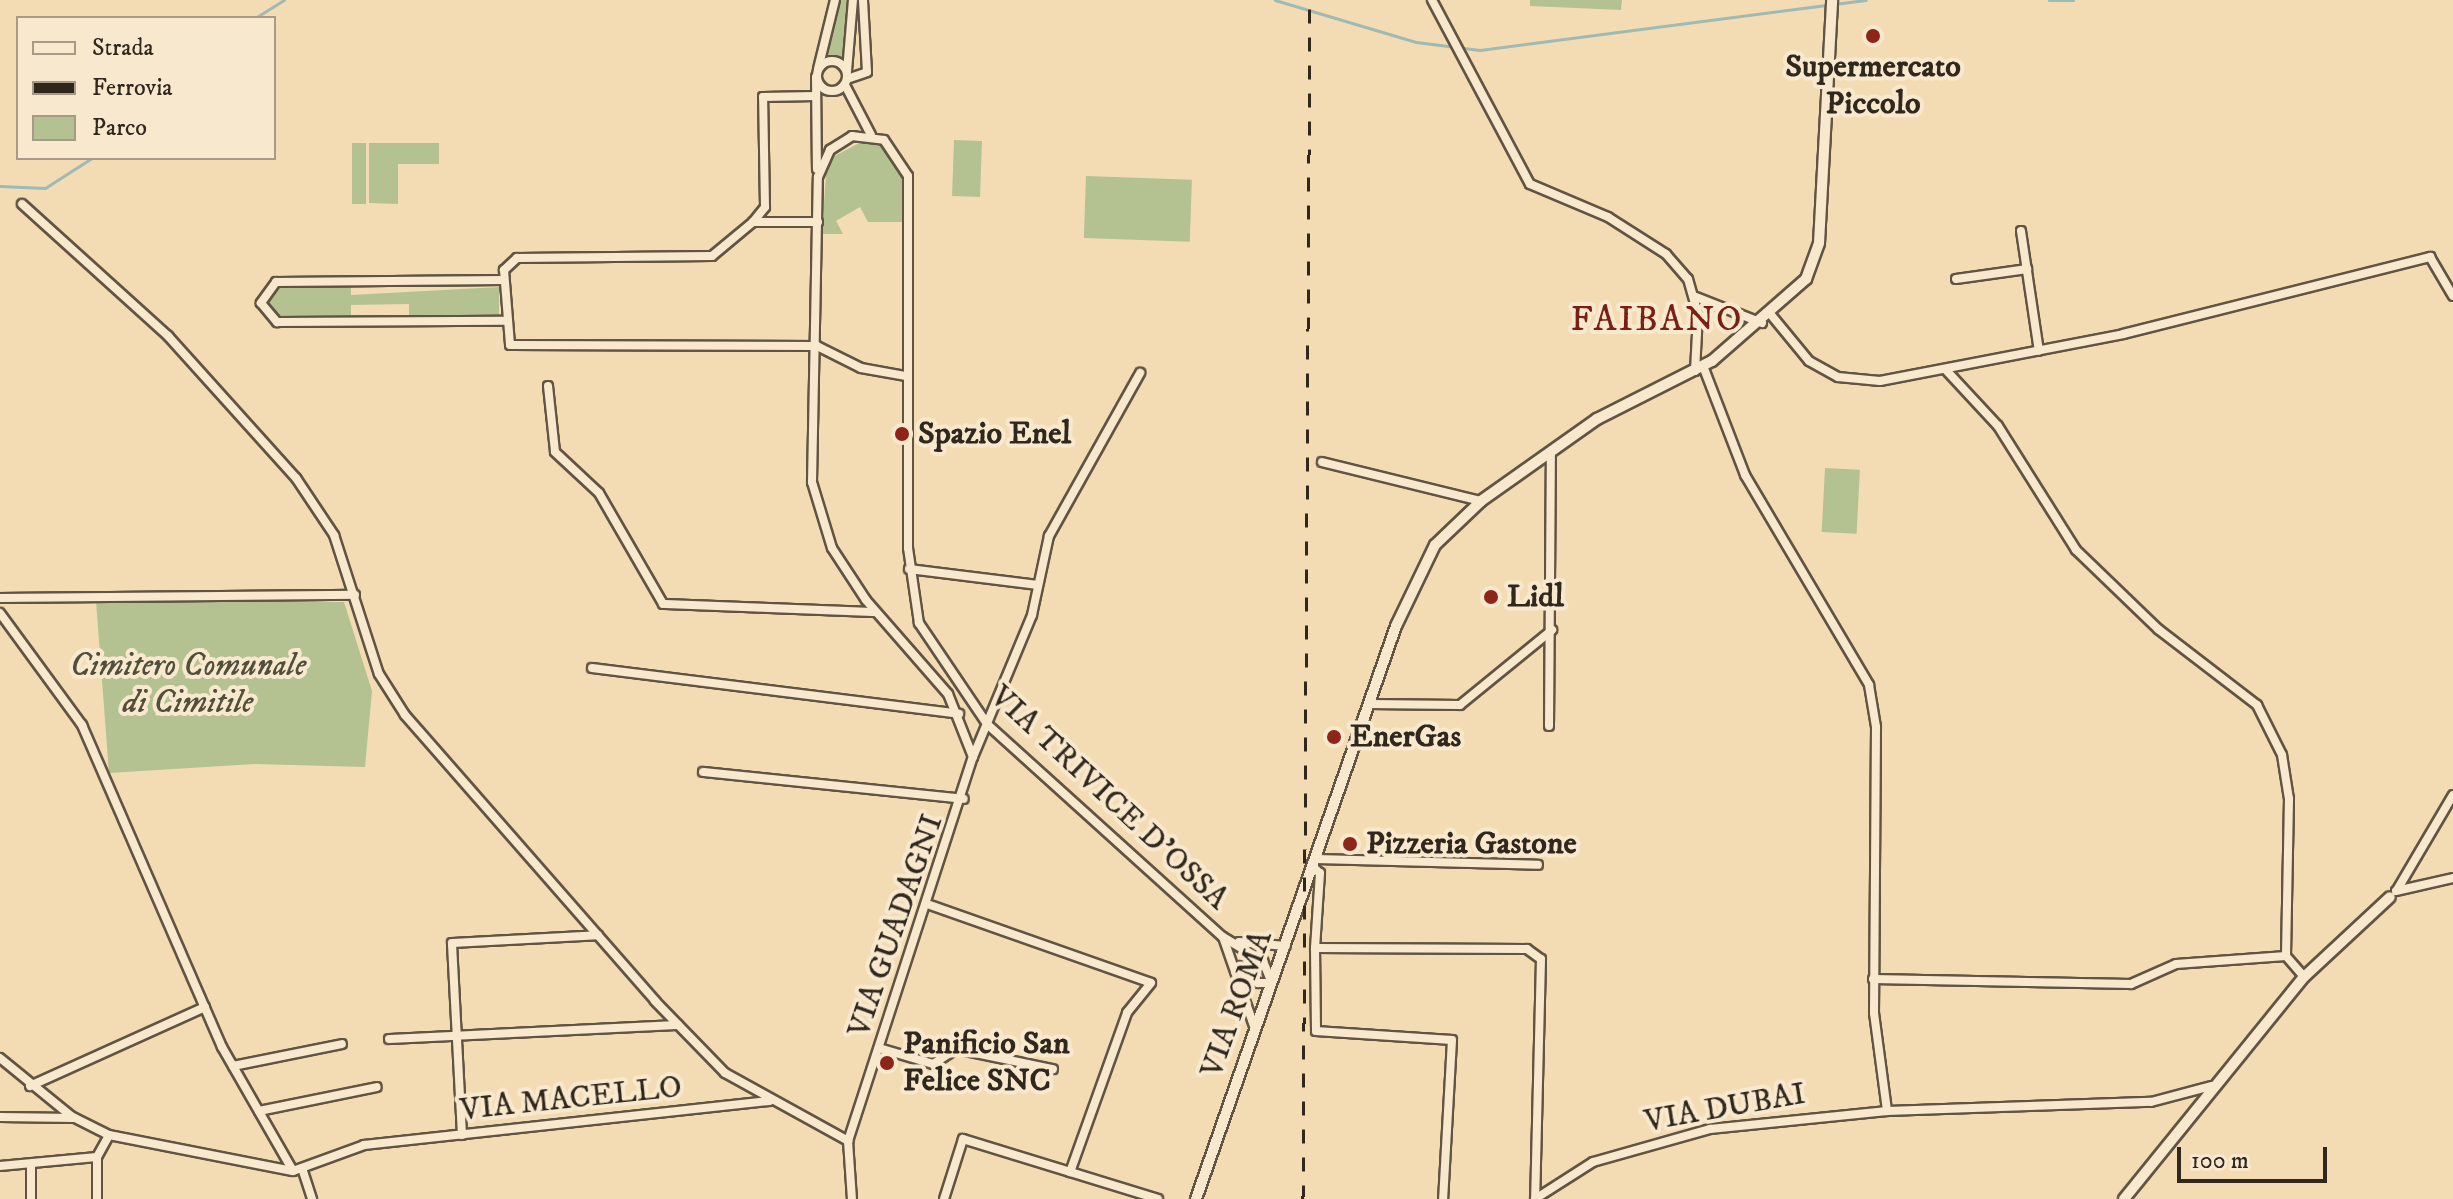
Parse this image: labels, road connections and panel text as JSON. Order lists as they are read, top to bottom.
{
  "streets": {
    "street": [
      "VIA TRIVICE D'OSSA",
      "VIA GUADAGNI",
      "VIA ROMA",
      "VIA MACELLO",
      "VIA DUBAI"
    ]
  },
  "crossings": [
    ["VIA TRIVICE D'OSSA", "VIA GUADAGNI"],
    ["VIA TRIVICE D'OSSA", "VIA ROMA"]
  ],
  "districts": ["FAIBANO"],
  "parks": ["Cimitero Comunale di Cimitile"],
  "places": [
    "Supermercato Piccolo",
    "Spazio Enel",
    "Lidl",
    "EnerGas",
    "Pizzeria Gastone",
    "Panificio San Felice SNC"
  ],
  "legend": ["Strada", "Ferrovia", "Parco"],
  "scale_bar": "100 m"
}
